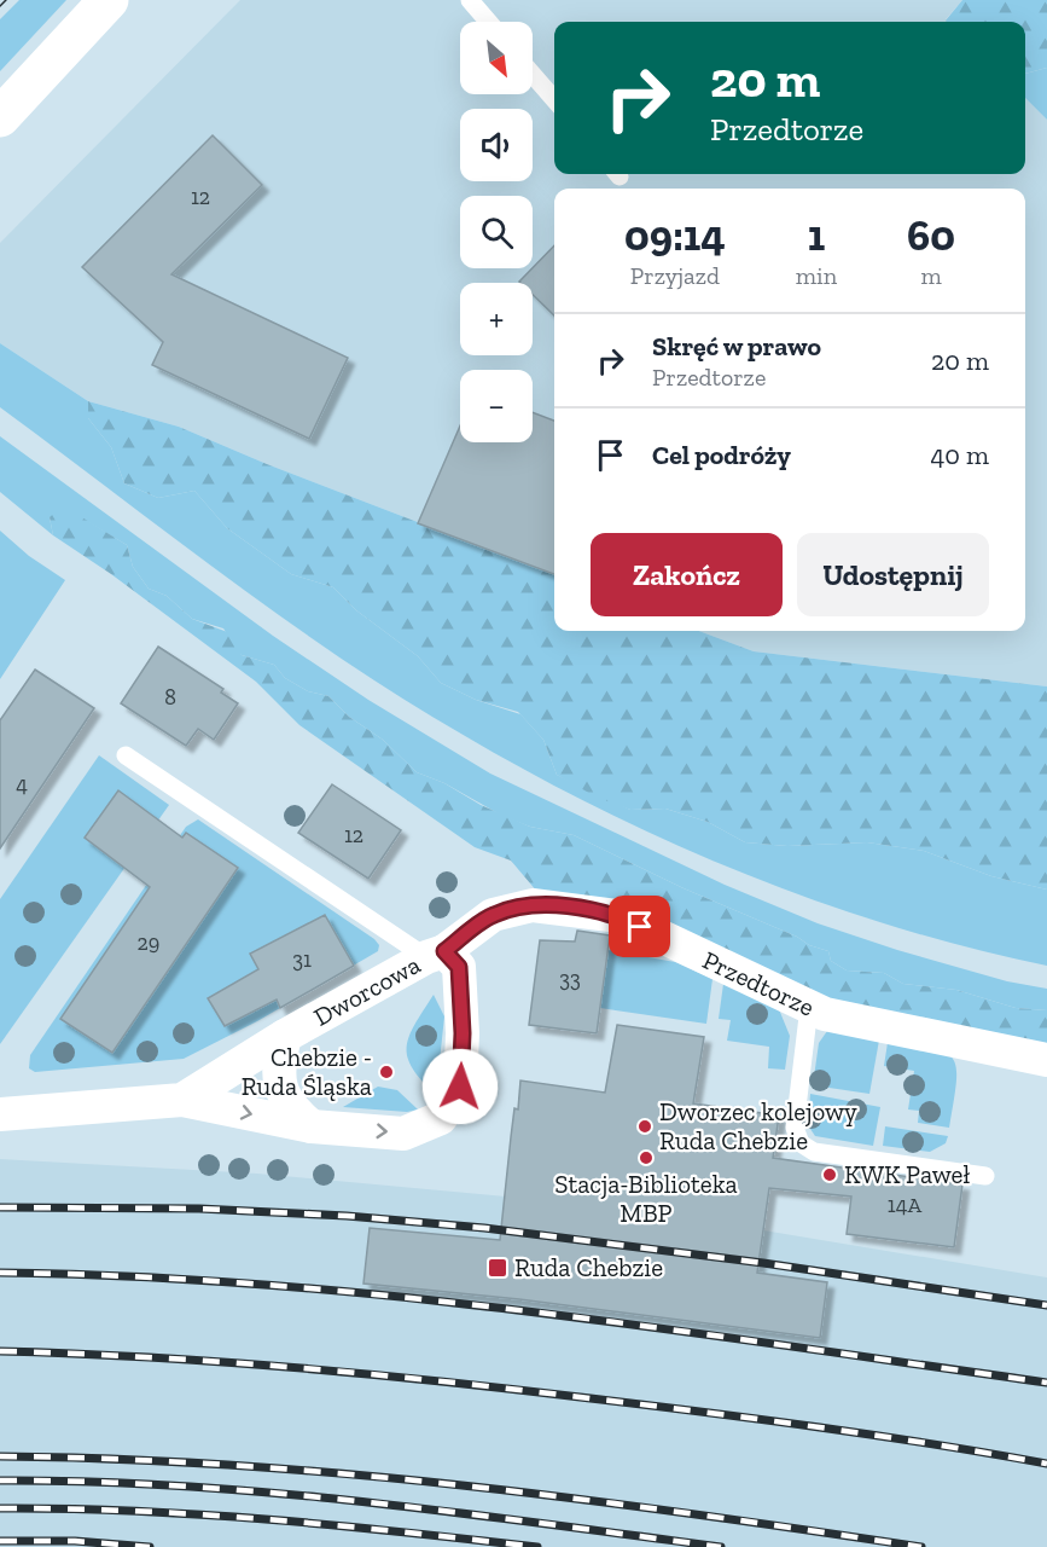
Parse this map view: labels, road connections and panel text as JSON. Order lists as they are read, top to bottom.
{
  "streets": {
    "street": ["Przedtorze", "Dworcowa"]
  },
  "crossings": [
    ["Przedtorze", "Dworcowa"]
  ],
  "places": {
    "other": [
      "Chebzie - Ruda Śląska",
      "Dworzec kolejowy Ruda Chebzie",
      "Stacja-Biblioteka MBP",
      "KWK Paweł"
    ],
    "transit": ["Ruda Chebzie"]
  },
  "house_numbers": [
    "12",
    "8",
    "4",
    "12",
    "29",
    "31",
    "33",
    "14A"
  ],
  "north": "bottom right",
  "page": {
    "map_buttons": ["+", "−"],
    "turn": ["20 m", "Przedtorze"],
    "eta": [
      "09:14",
      "Przyjazd",
      "1",
      "min",
      "60",
      "m"
    ],
    "list": [
      {
        "name": "Skręć w prawo",
        "note": "Przedtorze",
        "value": "20 m"
      },
      {
        "name": "Cel podróży",
        "value": "40 m"
      }
    ],
    "buttons": ["Zakończ", "Udostępnij"]
  }
}
